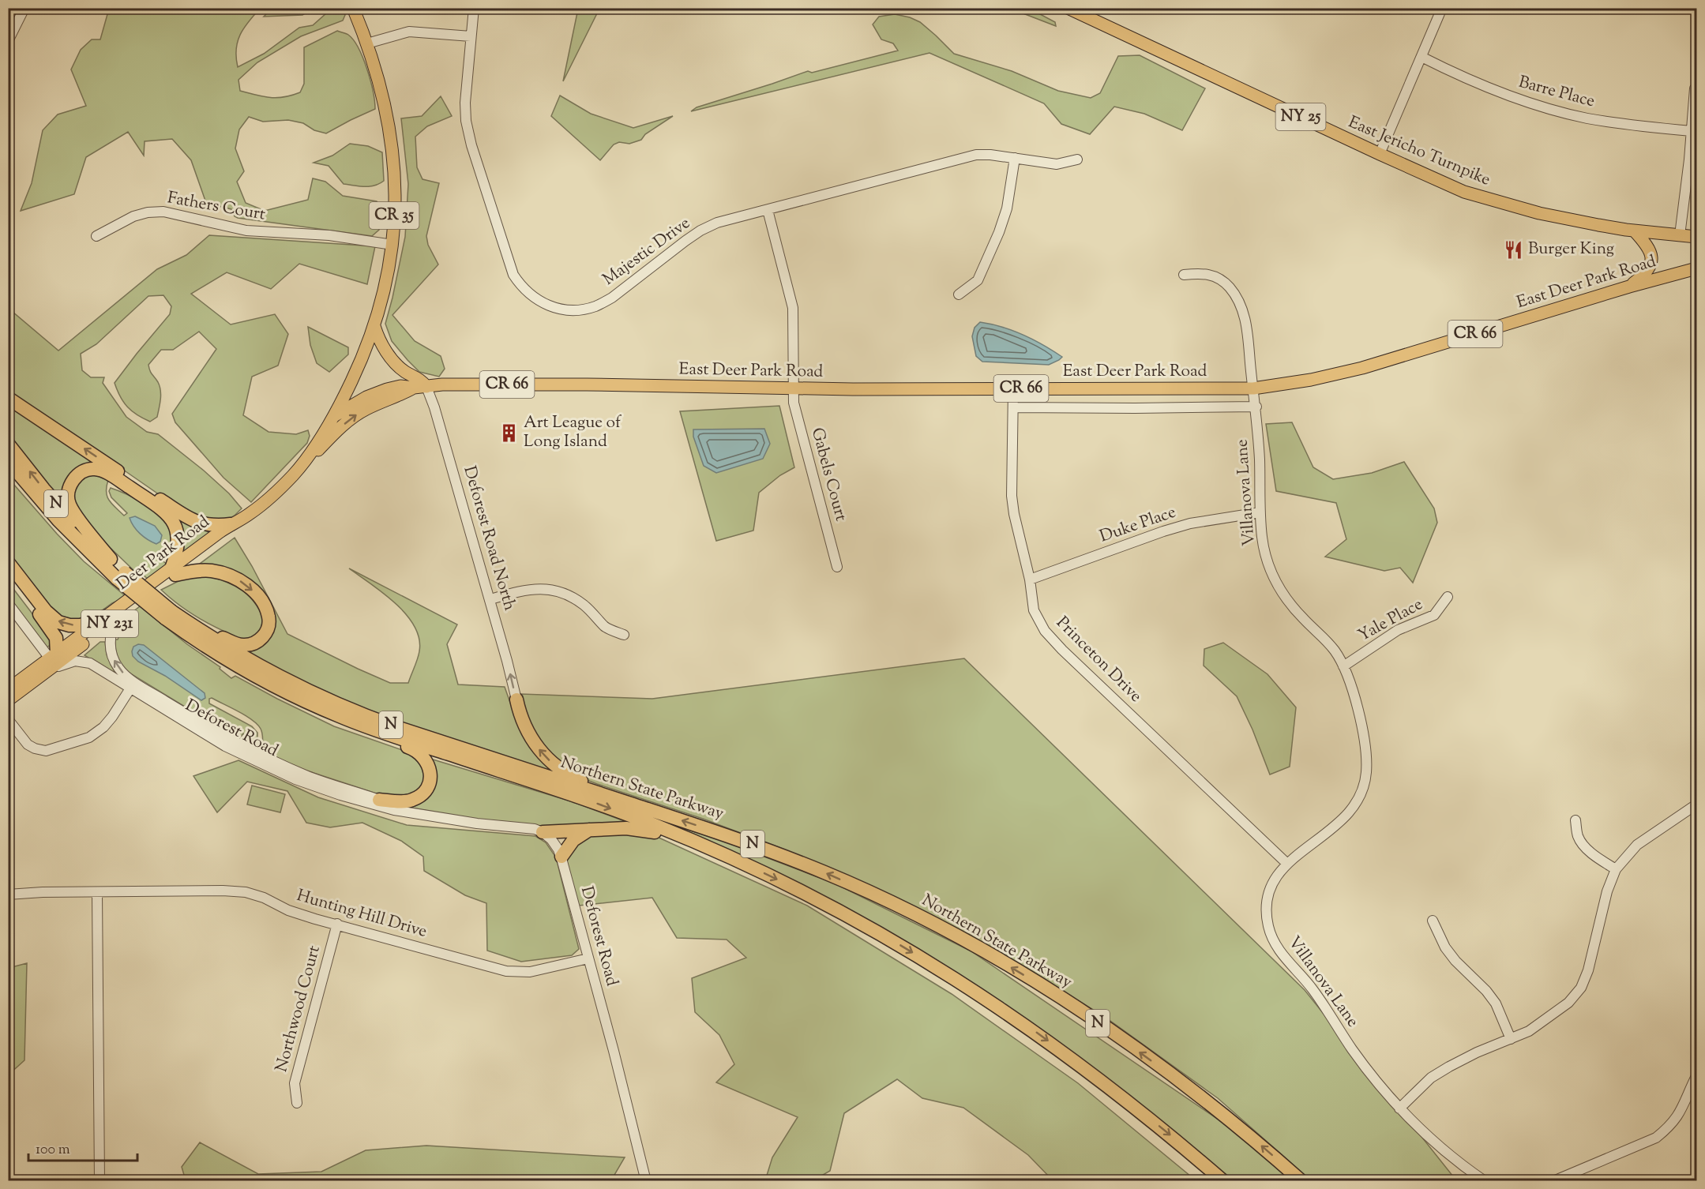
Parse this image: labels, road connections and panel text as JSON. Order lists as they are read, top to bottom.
{
  "streets": {
    "highway": ["N", "Northern State Parkway"],
    "main road": [
      "NY 25",
      "East Jericho Turnpike",
      "CR 35",
      "East Deer Park Road",
      "CR 66",
      "Deer Park Road",
      "NY 231"
    ],
    "street": [
      "Barre Place",
      "Fathers Court",
      "Majestic Drive",
      "Gabels Court",
      "Villanova Lane",
      "Duke Place",
      "Deforest Road North",
      "Yale Place",
      "Princeton Drive",
      "Deforest Road",
      "Hunting Hill Drive",
      "Northwood Court"
    ]
  },
  "crossings": [
    ["Fathers Court", "Deer Park Road"],
    ["Majestic Drive", "Gabels Court"],
    ["East Deer Park Road", "Gabels Court"],
    ["East Deer Park Road", "Villanova Lane"],
    ["East Deer Park Road", "Deforest Road North"],
    ["East Deer Park Road", "Deer Park Road"],
    ["East Deer Park Road", "Princeton Drive"],
    ["Villanova Lane", "Duke Place"],
    ["Villanova Lane", "Yale Place"],
    ["Villanova Lane", "Princeton Drive"],
    ["Duke Place", "Princeton Drive"],
    ["Deer Park Road", "Deforest Road"],
    ["Deforest Road", "Hunting Hill Drive"],
    ["Hunting Hill Drive", "Northwood Court"]
  ],
  "places": {
    "restaurant": ["Burger King"],
    "building": ["Art League of Long Island"]
  },
  "scale_bar": "100 m"
}
